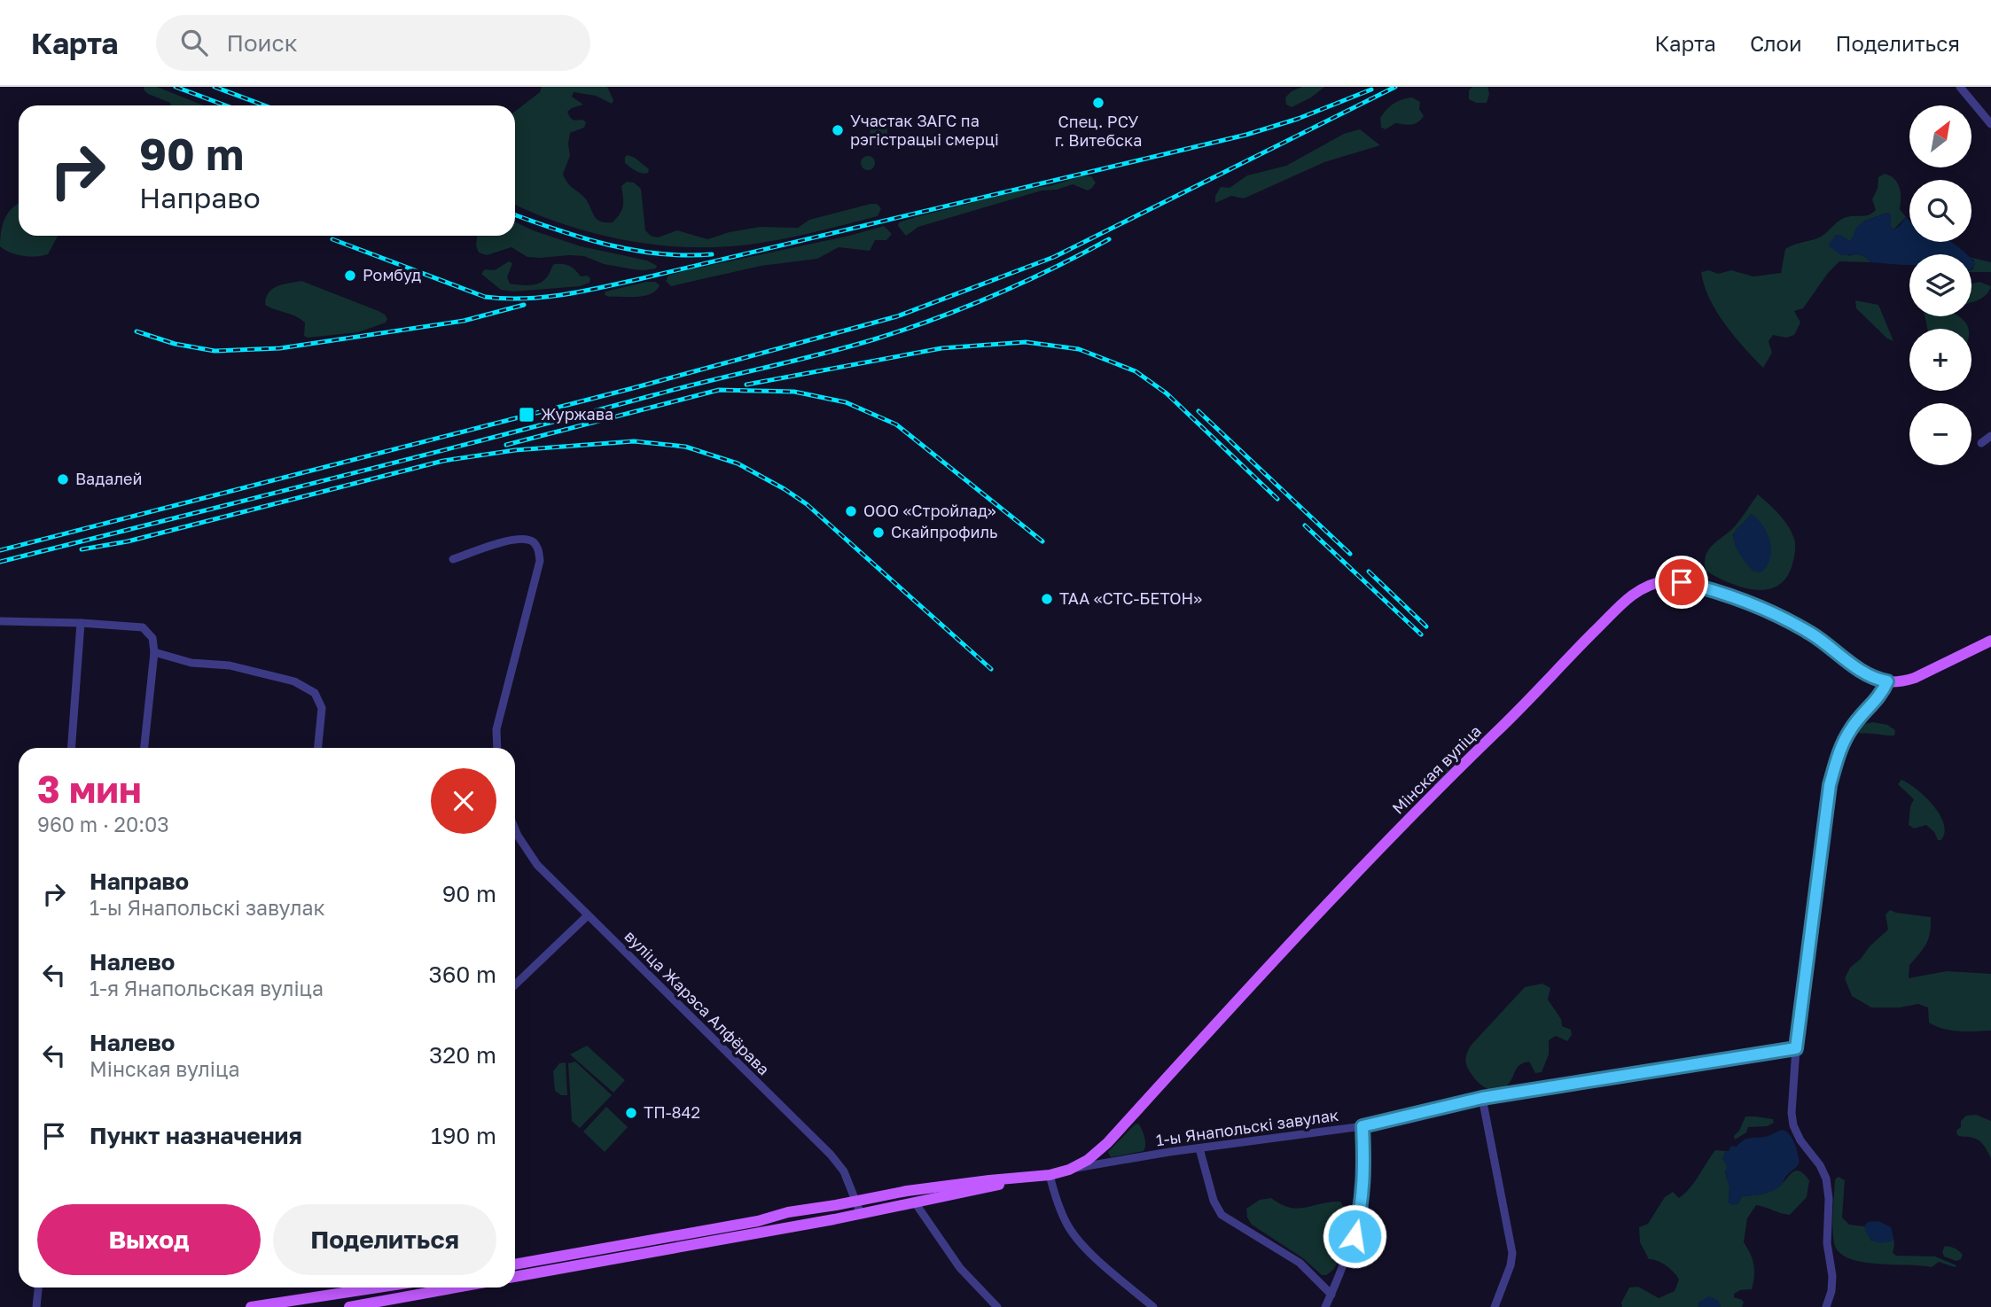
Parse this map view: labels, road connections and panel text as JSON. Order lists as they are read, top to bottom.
{
  "streets": {
    "main road": ["Мінская вуліца"],
    "street": ["вуліца Жарэса Алфёрава", "1-ы Янапольскі завулак"]
  },
  "crossings": [
    ["Мінская вуліца", "1-ы Янапольскі завулак"]
  ],
  "places": {
    "other": [
      "Спец. РСУ г. Витебска",
      "Участак ЗАГС па рэгістрацыі смерці",
      "Ромбуд",
      "Вадалей",
      "ООО «Стройлад»",
      "Скайпрофиль",
      "ТАА «СТС-БЕТОН»",
      "ТП-842"
    ],
    "transit": ["Журжава"]
  },
  "north": "top right",
  "page": {
    "header": "Карта",
    "search": "Поиск",
    "nav": ["Карта", "Слои", "Поделиться"],
    "map_buttons": ["+", "−"],
    "turn": ["90 m", "Направо"],
    "heading": ["3 мин", "960 m · 20:03"],
    "list": [
      {
        "name": "Направо",
        "note": "1-ы Янапольскі завулак",
        "value": "90 m"
      },
      {
        "name": "Налево",
        "note": "1-я Янапольская вуліца",
        "value": "360 m"
      },
      {
        "name": "Налево",
        "note": "Мінская вуліца",
        "value": "320 m"
      },
      {
        "name": "Пункт назначения",
        "value": "190 m"
      }
    ],
    "buttons": ["Выход", "Поделиться"]
  }
}
